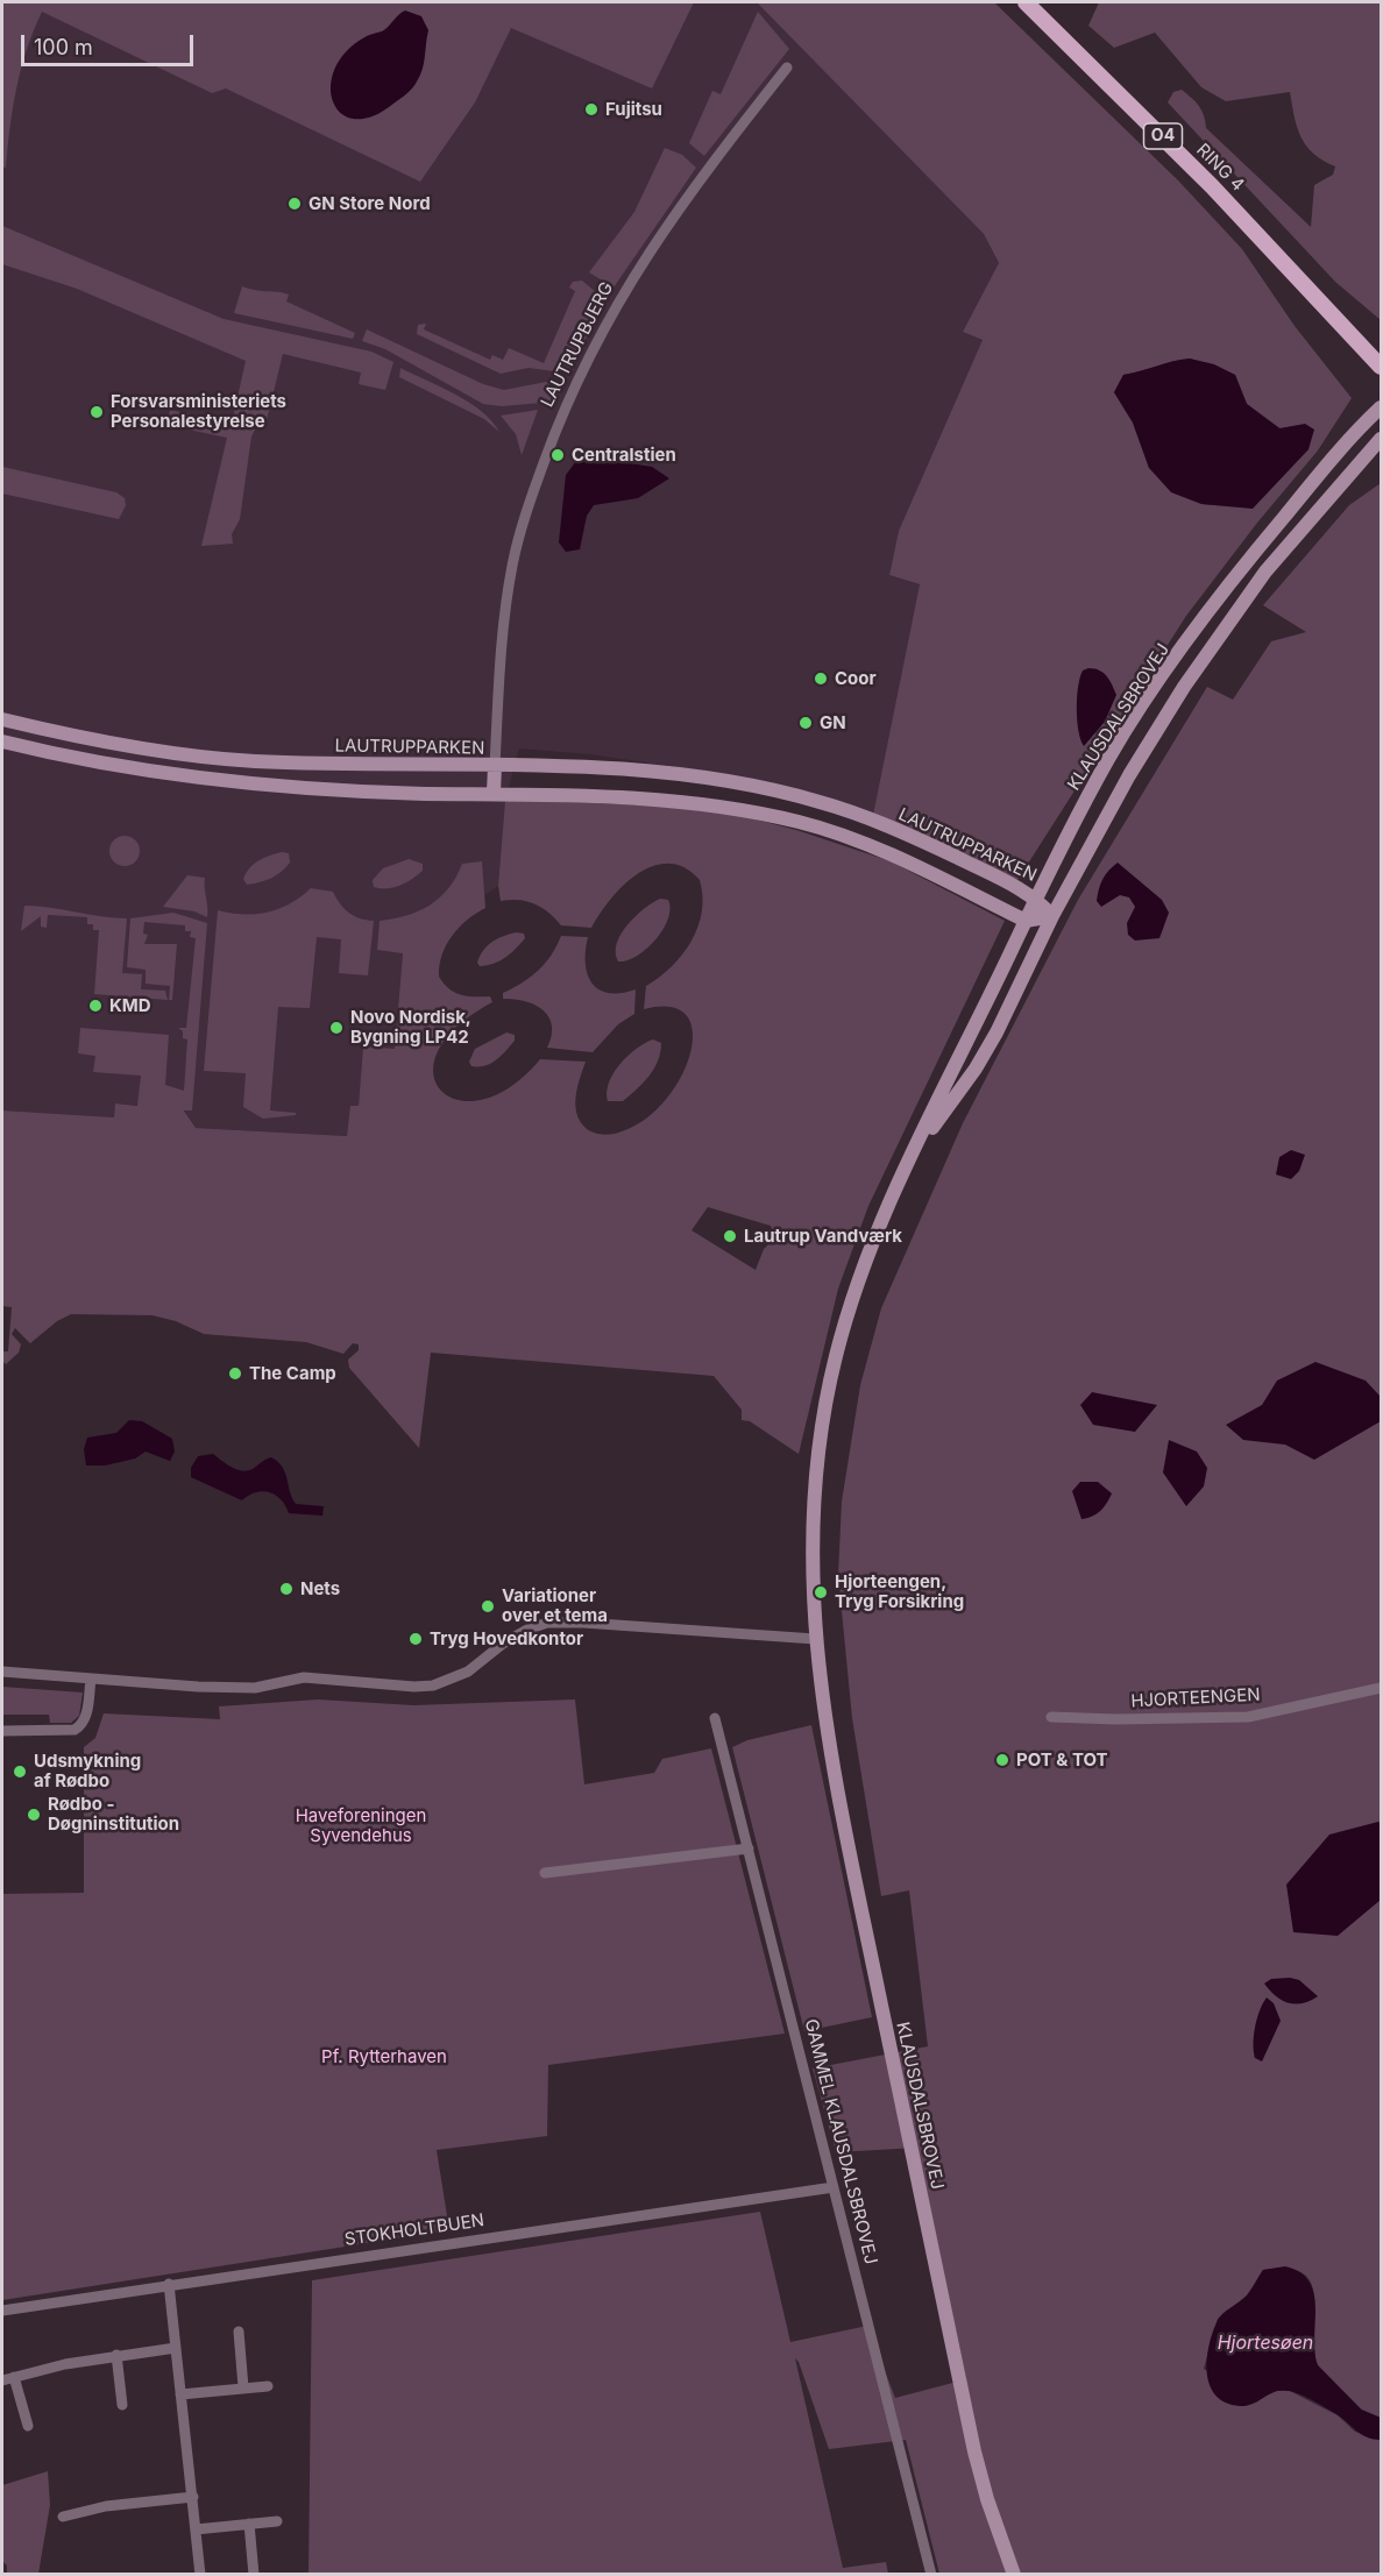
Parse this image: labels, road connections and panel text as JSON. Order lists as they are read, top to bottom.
{
  "streets": {
    "main road": ["O4", "RING 4"],
    "street": [
      "LAUTRUPBJERG",
      "KLAUSDALSBROVEJ",
      "LAUTRUPPARKEN",
      "HJORTEENGEN",
      "GAMMEL KLAUSDALSBROVEJ",
      "STOKHOLTBUEN"
    ]
  },
  "crossings": [
    ["LAUTRUPBJERG", "LAUTRUPPARKEN"],
    ["KLAUSDALSBROVEJ", "LAUTRUPPARKEN"],
    ["GAMMEL KLAUSDALSBROVEJ", "STOKHOLTBUEN"]
  ],
  "water": ["Hjortesøen"],
  "parks": ["Haveforeningen Syvendehus", "Pf. Rytterhaven"],
  "places": [
    "Fujitsu",
    "GN Store Nord",
    "Forsvarsministeriets Personalestyrelse",
    "Centralstien",
    "Coor",
    "GN",
    "KMD",
    "Novo Nordisk, Bygning LP42",
    "Lautrup Vandværk",
    "The Camp",
    "Nets",
    "Hjorteengen, Tryg Forsikring",
    "Variationer over et tema",
    "Tryg Hovedkontor",
    "POT & TOT",
    "Udsmykning af Rødbo",
    "Rødbo - Døgninstitution"
  ],
  "scale_bar": "100 m"
}
